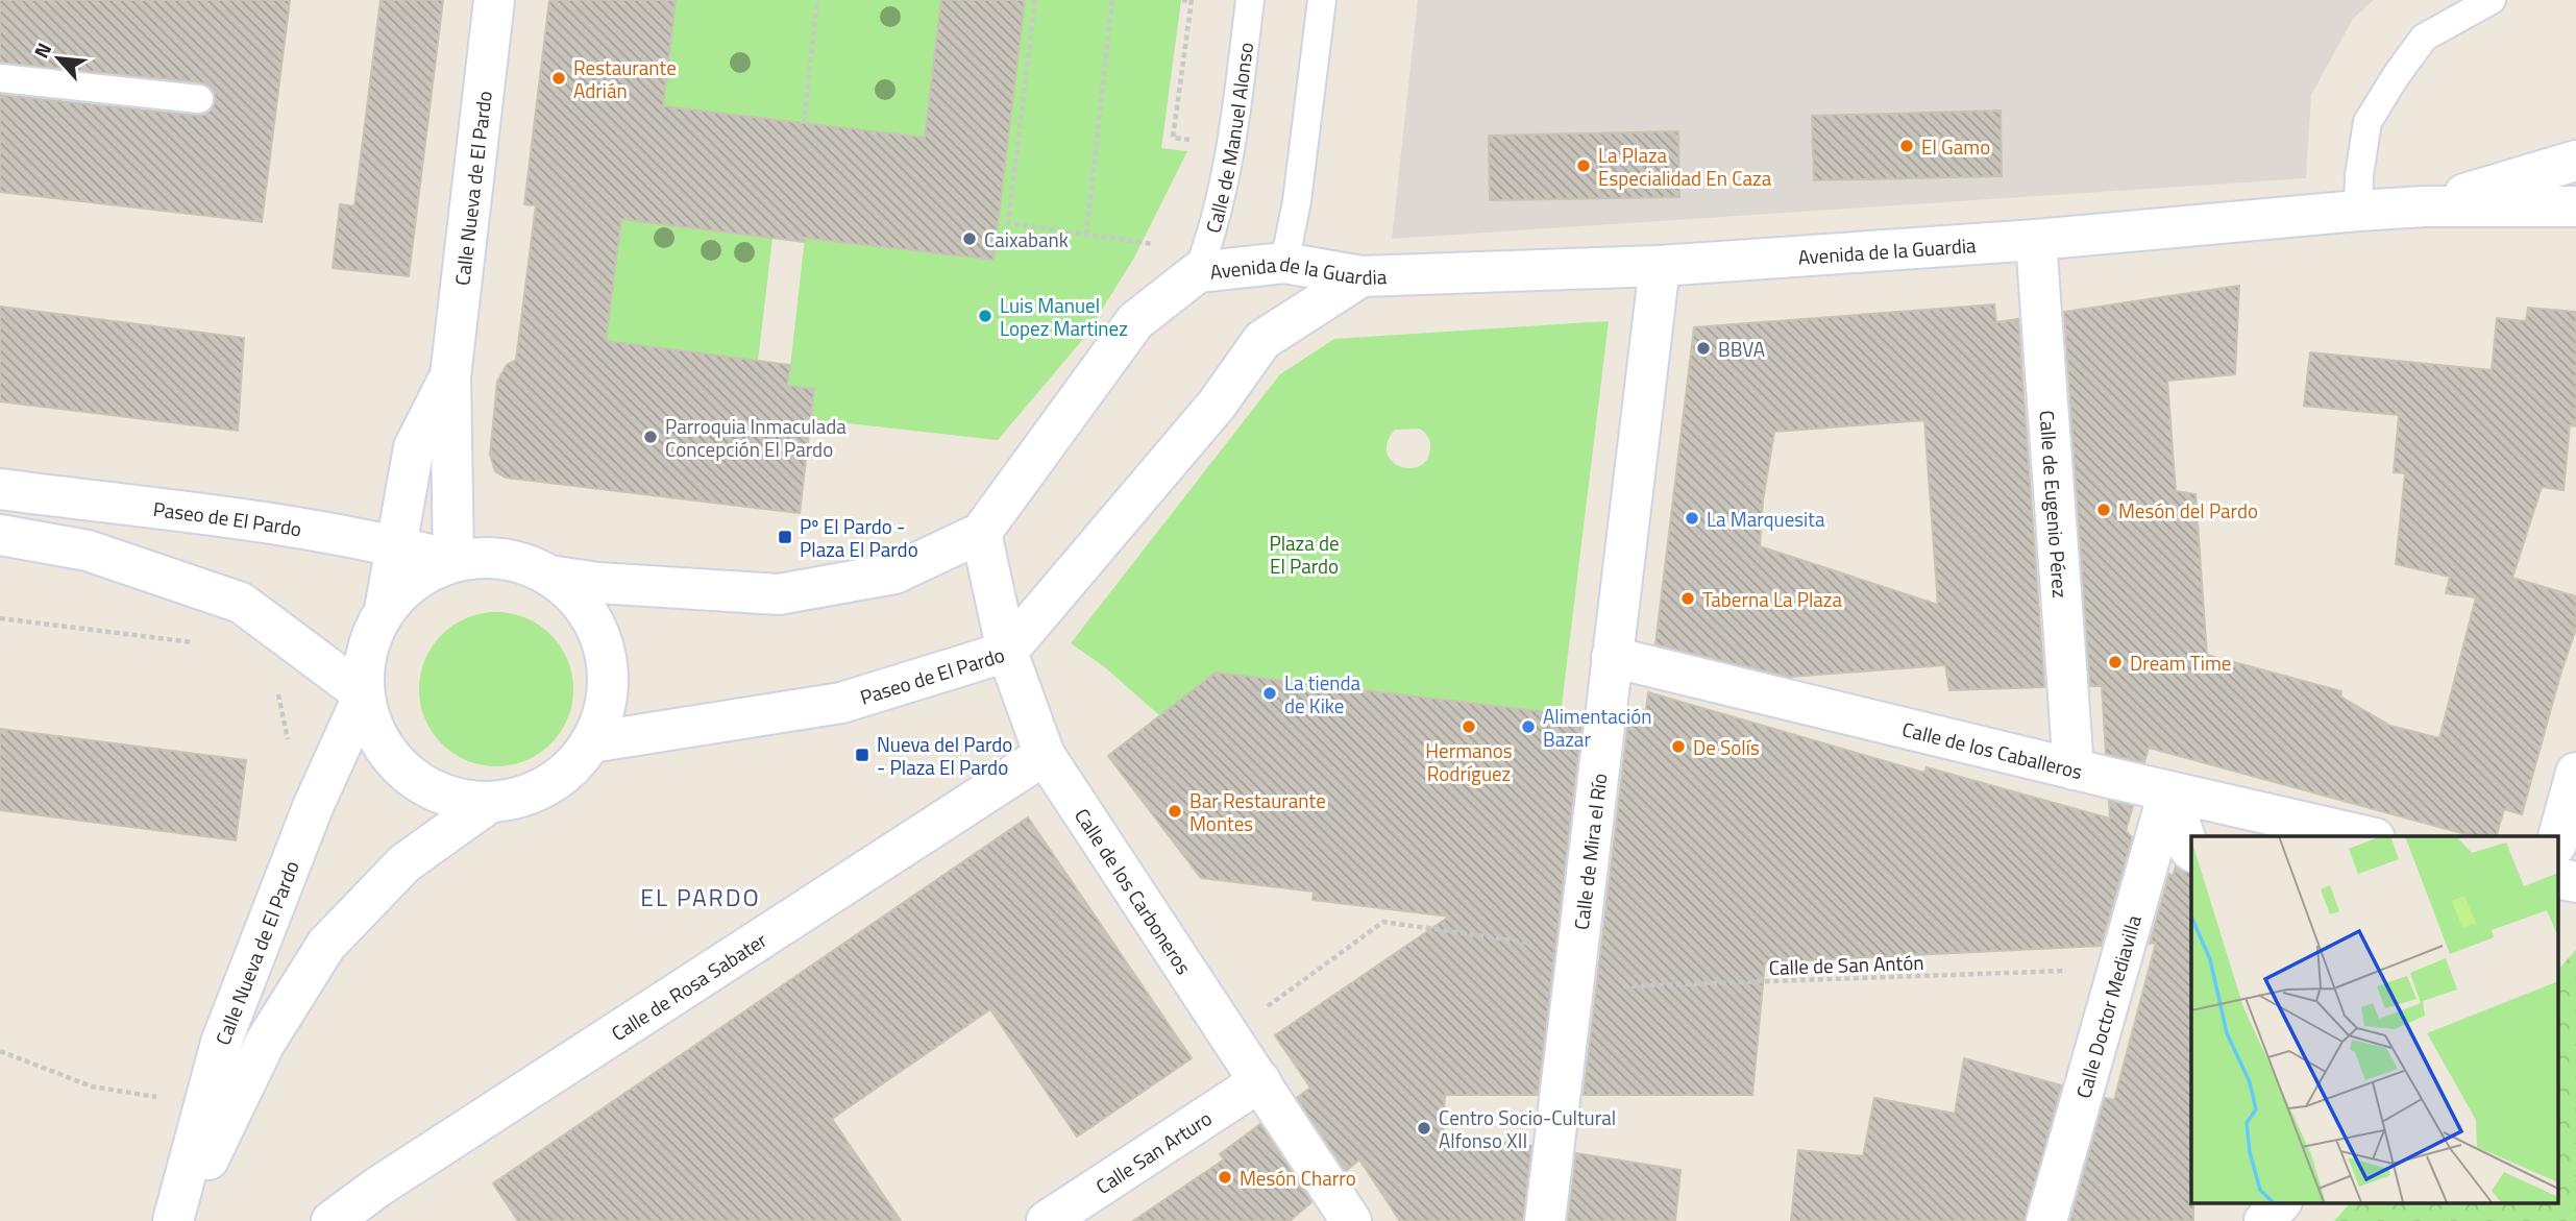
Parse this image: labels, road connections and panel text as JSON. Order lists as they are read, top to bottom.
{
  "streets": {
    "street": [
      "Calle Nueva de El Pardo",
      "Avenida de la Guardia",
      "Calle de Eugenio Pérez",
      "Paseo de El Pardo",
      "Calle de los Caballeros",
      "Calle de Mira el Río",
      "Calle de los Carboneros",
      "Calle de Rosa Sabater",
      "Calle Doctor Mediavilla",
      "Calle San Arturo"
    ],
    "lane": ["Calle de Manuel Alonso"],
    "path": ["Calle de San Antón"]
  },
  "crossings": [
    ["Calle de Manuel Alonso", "Avenida de la Guardia"],
    ["Calle Nueva de El Pardo", "Paseo de El Pardo"],
    ["Avenida de la Guardia", "Calle de Eugenio Pérez"],
    ["Avenida de la Guardia", "Paseo de El Pardo"],
    ["Avenida de la Guardia", "Calle de Mira el Río"],
    ["Calle de Eugenio Pérez", "Calle de los Caballeros"],
    ["Paseo de El Pardo", "Calle de los Carboneros"],
    ["Calle de los Caballeros", "Calle de Mira el Río"],
    ["Calle de los Caballeros", "Calle Doctor Mediavilla"],
    ["Calle de Mira el Río", "Calle de San Antón"],
    ["Calle de los Carboneros", "Calle de Rosa Sabater"],
    ["Calle de los Carboneros", "Calle San Arturo"],
    ["Calle de San Antón", "Calle Doctor Mediavilla"]
  ],
  "districts": ["EL PARDO"],
  "parks": ["Plaza de El Pardo"],
  "places": {
    "other": [
      "Restaurante Adrián",
      "El Gamo",
      "La Plaza Especialidad En Caza",
      "Caixabank",
      "Luis Manuel Lopez Martinez",
      "BBVA",
      "Parroquia Inmaculada Concepción El Pardo",
      "Mesón del Pardo",
      "La Marquesita",
      "Taberna La Plaza",
      "Dream Time",
      "La tienda de Kike",
      "Hermanos Rodríguez",
      "Alimentación Bazar",
      "De Solís",
      "Bar Restaurante Montes",
      "Centro Socio-Cultural Alfonso XII",
      "Mesón Charro"
    ],
    "transit": ["Pº El Pardo - Plaza El Pardo", "Nueva del Pardo - Plaza El Pardo"]
  },
  "north": "top left"
}
